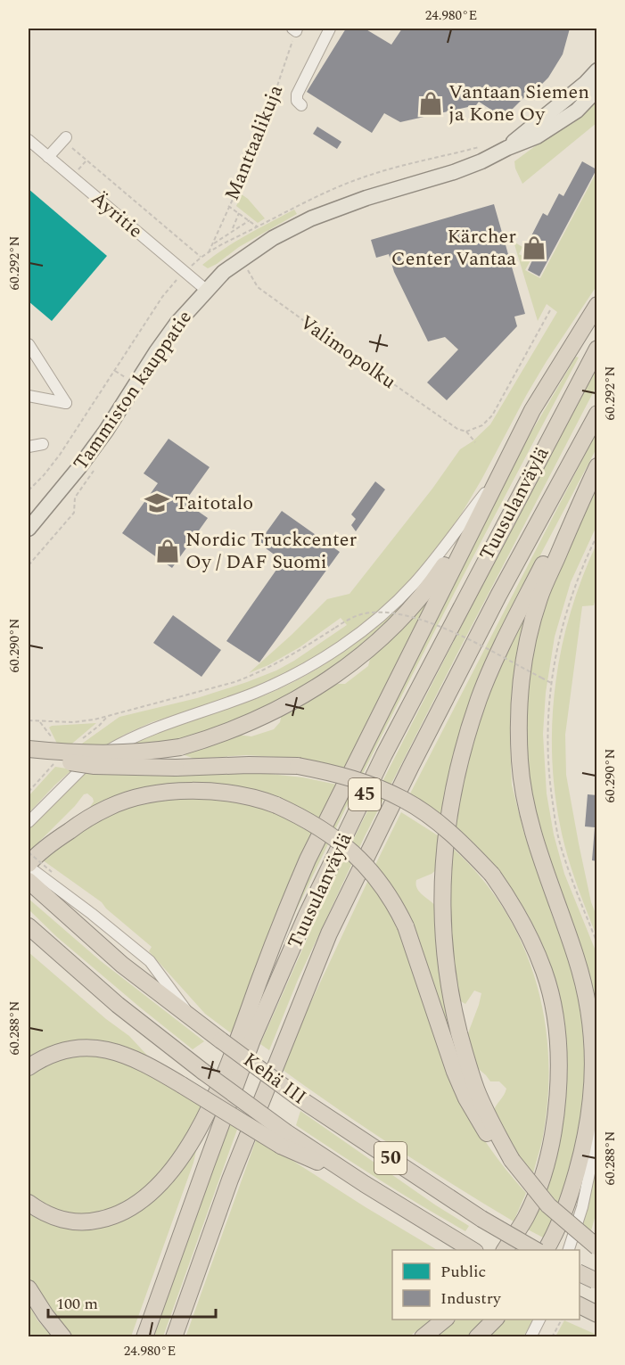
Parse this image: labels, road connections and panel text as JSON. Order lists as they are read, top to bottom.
{
  "streets": {
    "highway": [
      "Tuusulanväylä",
      "45",
      "Kehä III",
      "50"
    ],
    "main road": ["Tammiston kauppatie"],
    "street": ["Äyritie"],
    "path": ["Manttaalikuja", "Valimopolku"]
  },
  "crossings": [
    ["Äyritie", "Tammiston kauppatie"],
    ["Valimopolku", "Tammiston kauppatie"]
  ],
  "places": {
    "shop": ["Vantaan Siemen ja Kone Oy", "Kärcher Center Vantaa", "Nordic Truckcenter Oy / DAF Suomi"],
    "school or university": ["Taitotalo"]
  },
  "legend": ["Public", "Industry"],
  "scale_bar": "100 m",
  "coordinates": [
    "24.980°E",
    "60.292°N",
    "60.290°N",
    "60.288°N"
  ]
}
